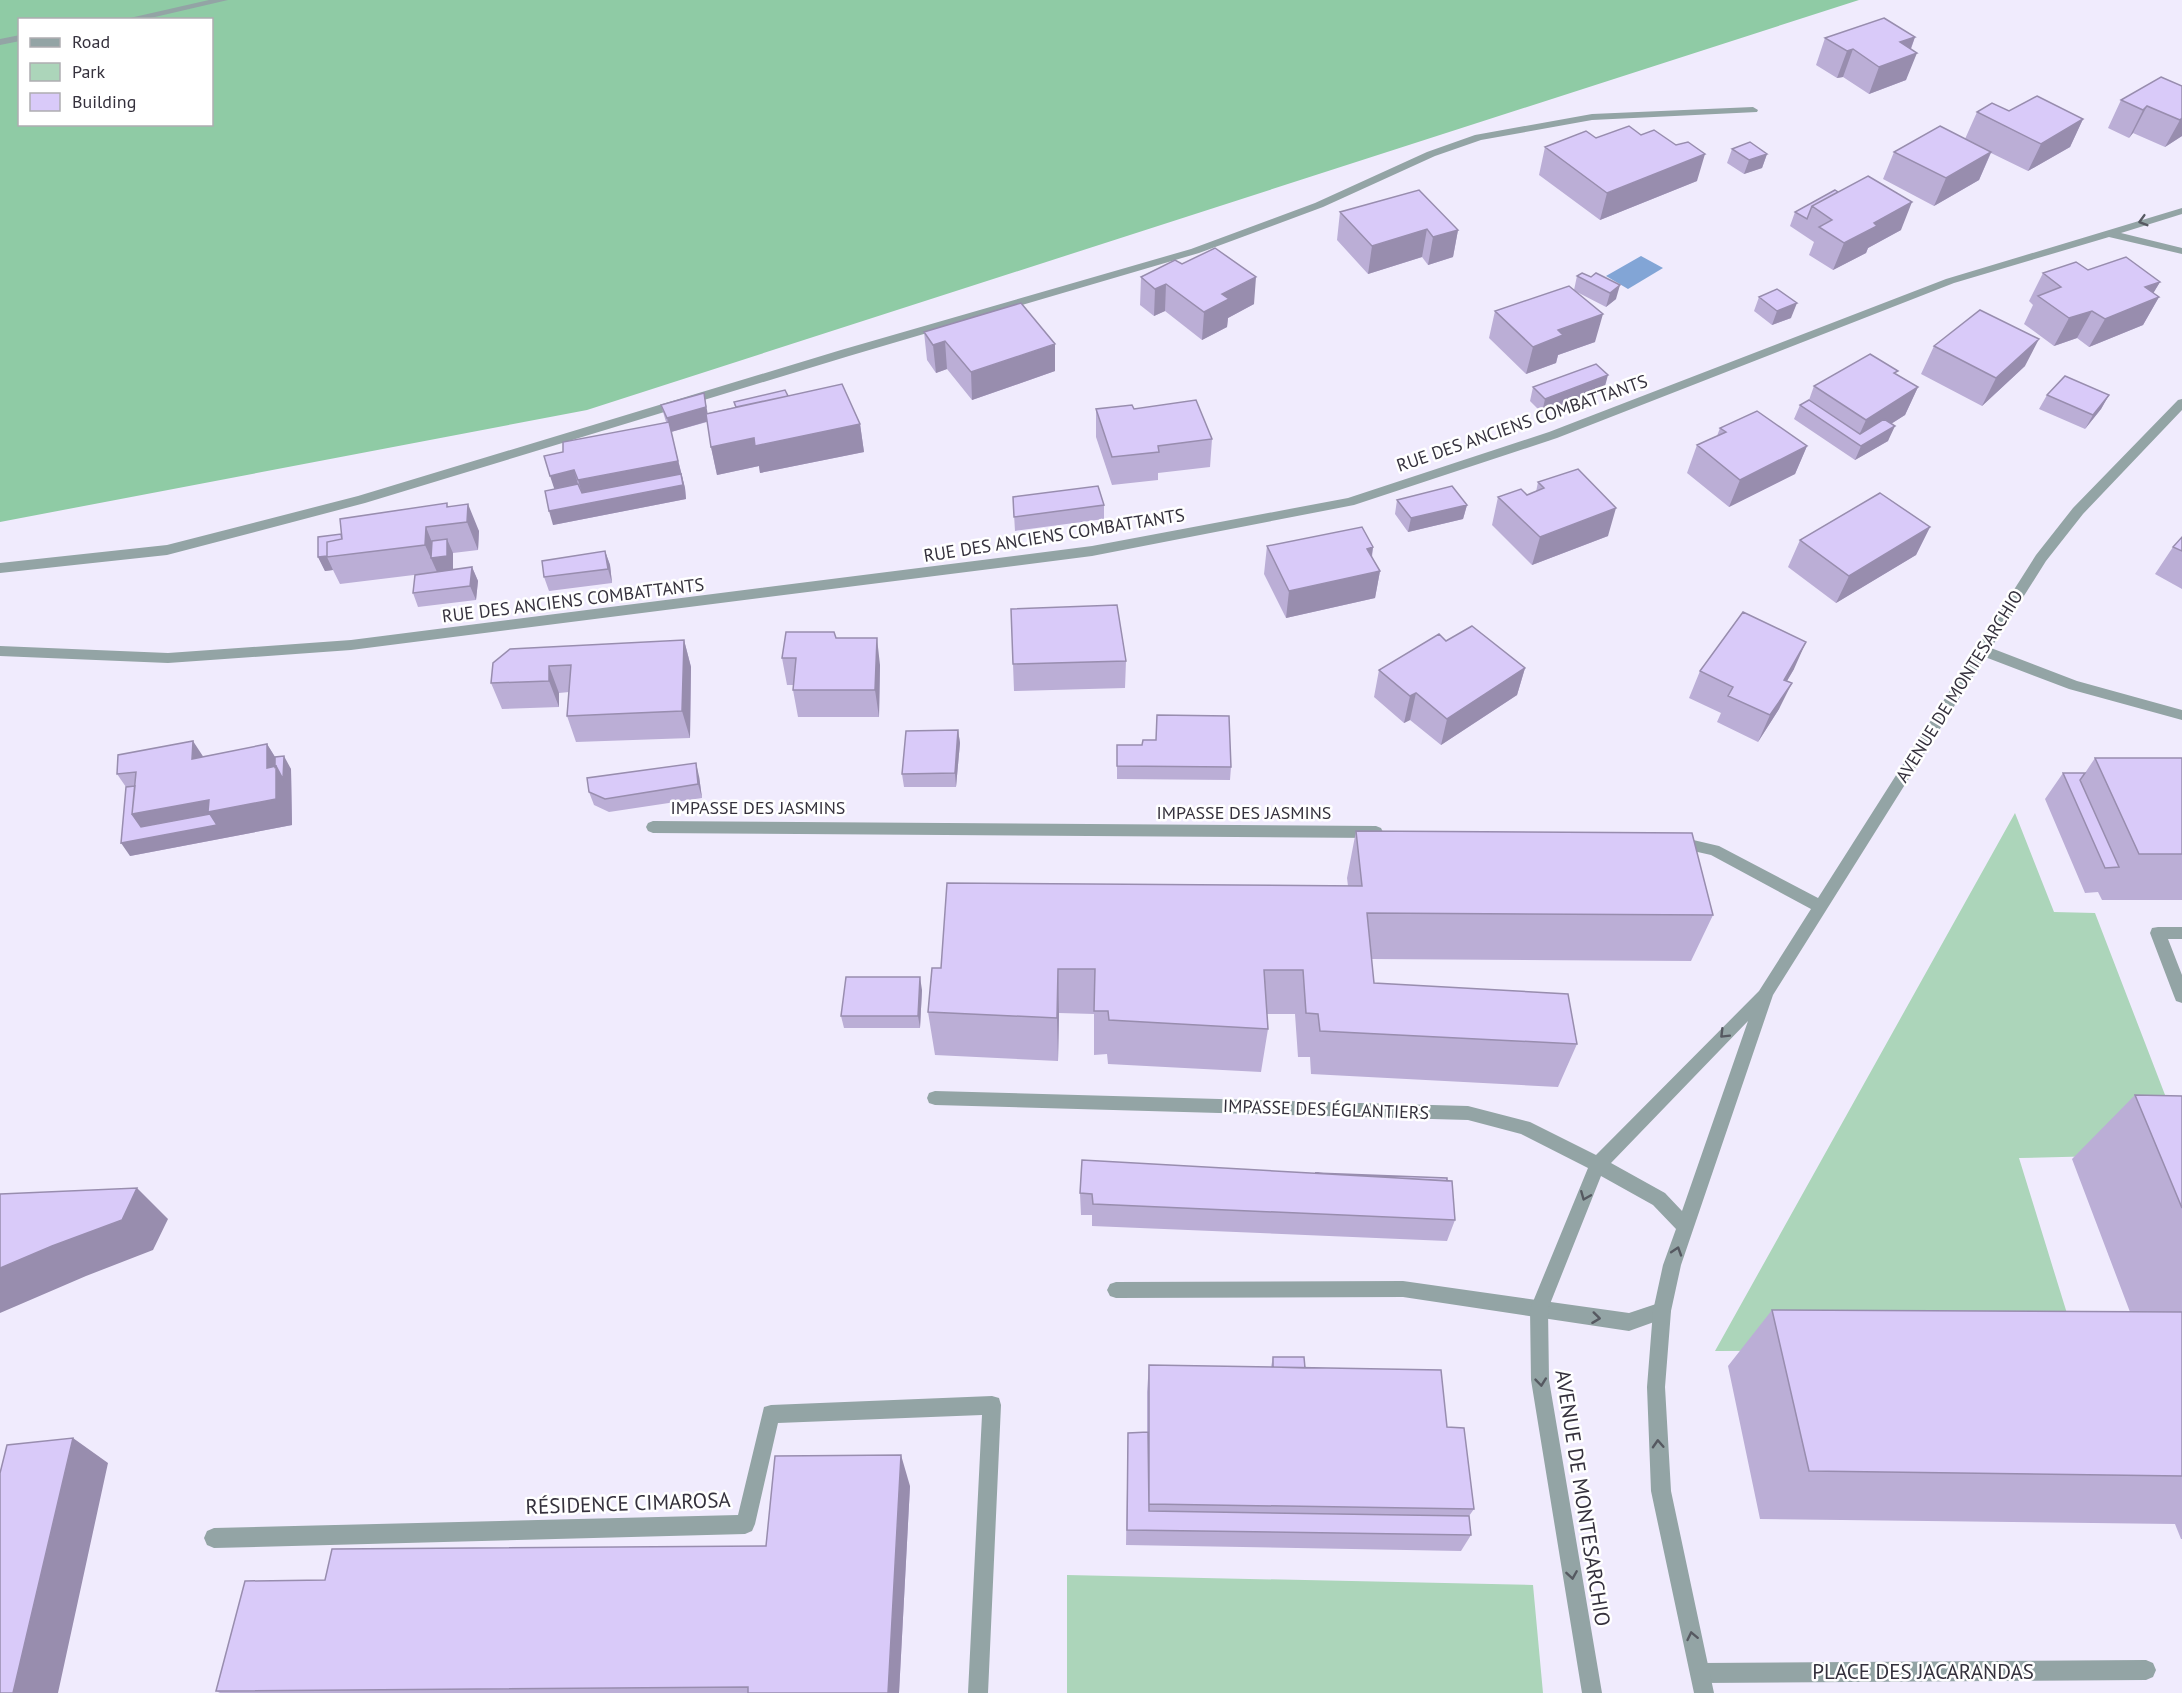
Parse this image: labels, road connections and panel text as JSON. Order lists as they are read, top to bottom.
{
  "streets": {
    "street": [
      "RUE DES ANCIENS COMBATTANTS",
      "AVENUE DE MONTESARCHIO",
      "IMPASSE DES JASMINS",
      "IMPASSE DES ÉGLANTIERS",
      "RÉSIDENCE CIMAROSA",
      "PLACE DES JACARANDAS"
    ]
  },
  "crossings": [
    ["AVENUE DE MONTESARCHIO", "IMPASSE DES ÉGLANTIERS"],
    ["AVENUE DE MONTESARCHIO", "PLACE DES JACARANDAS"]
  ],
  "legend": ["Road", "Park", "Building"]
}
